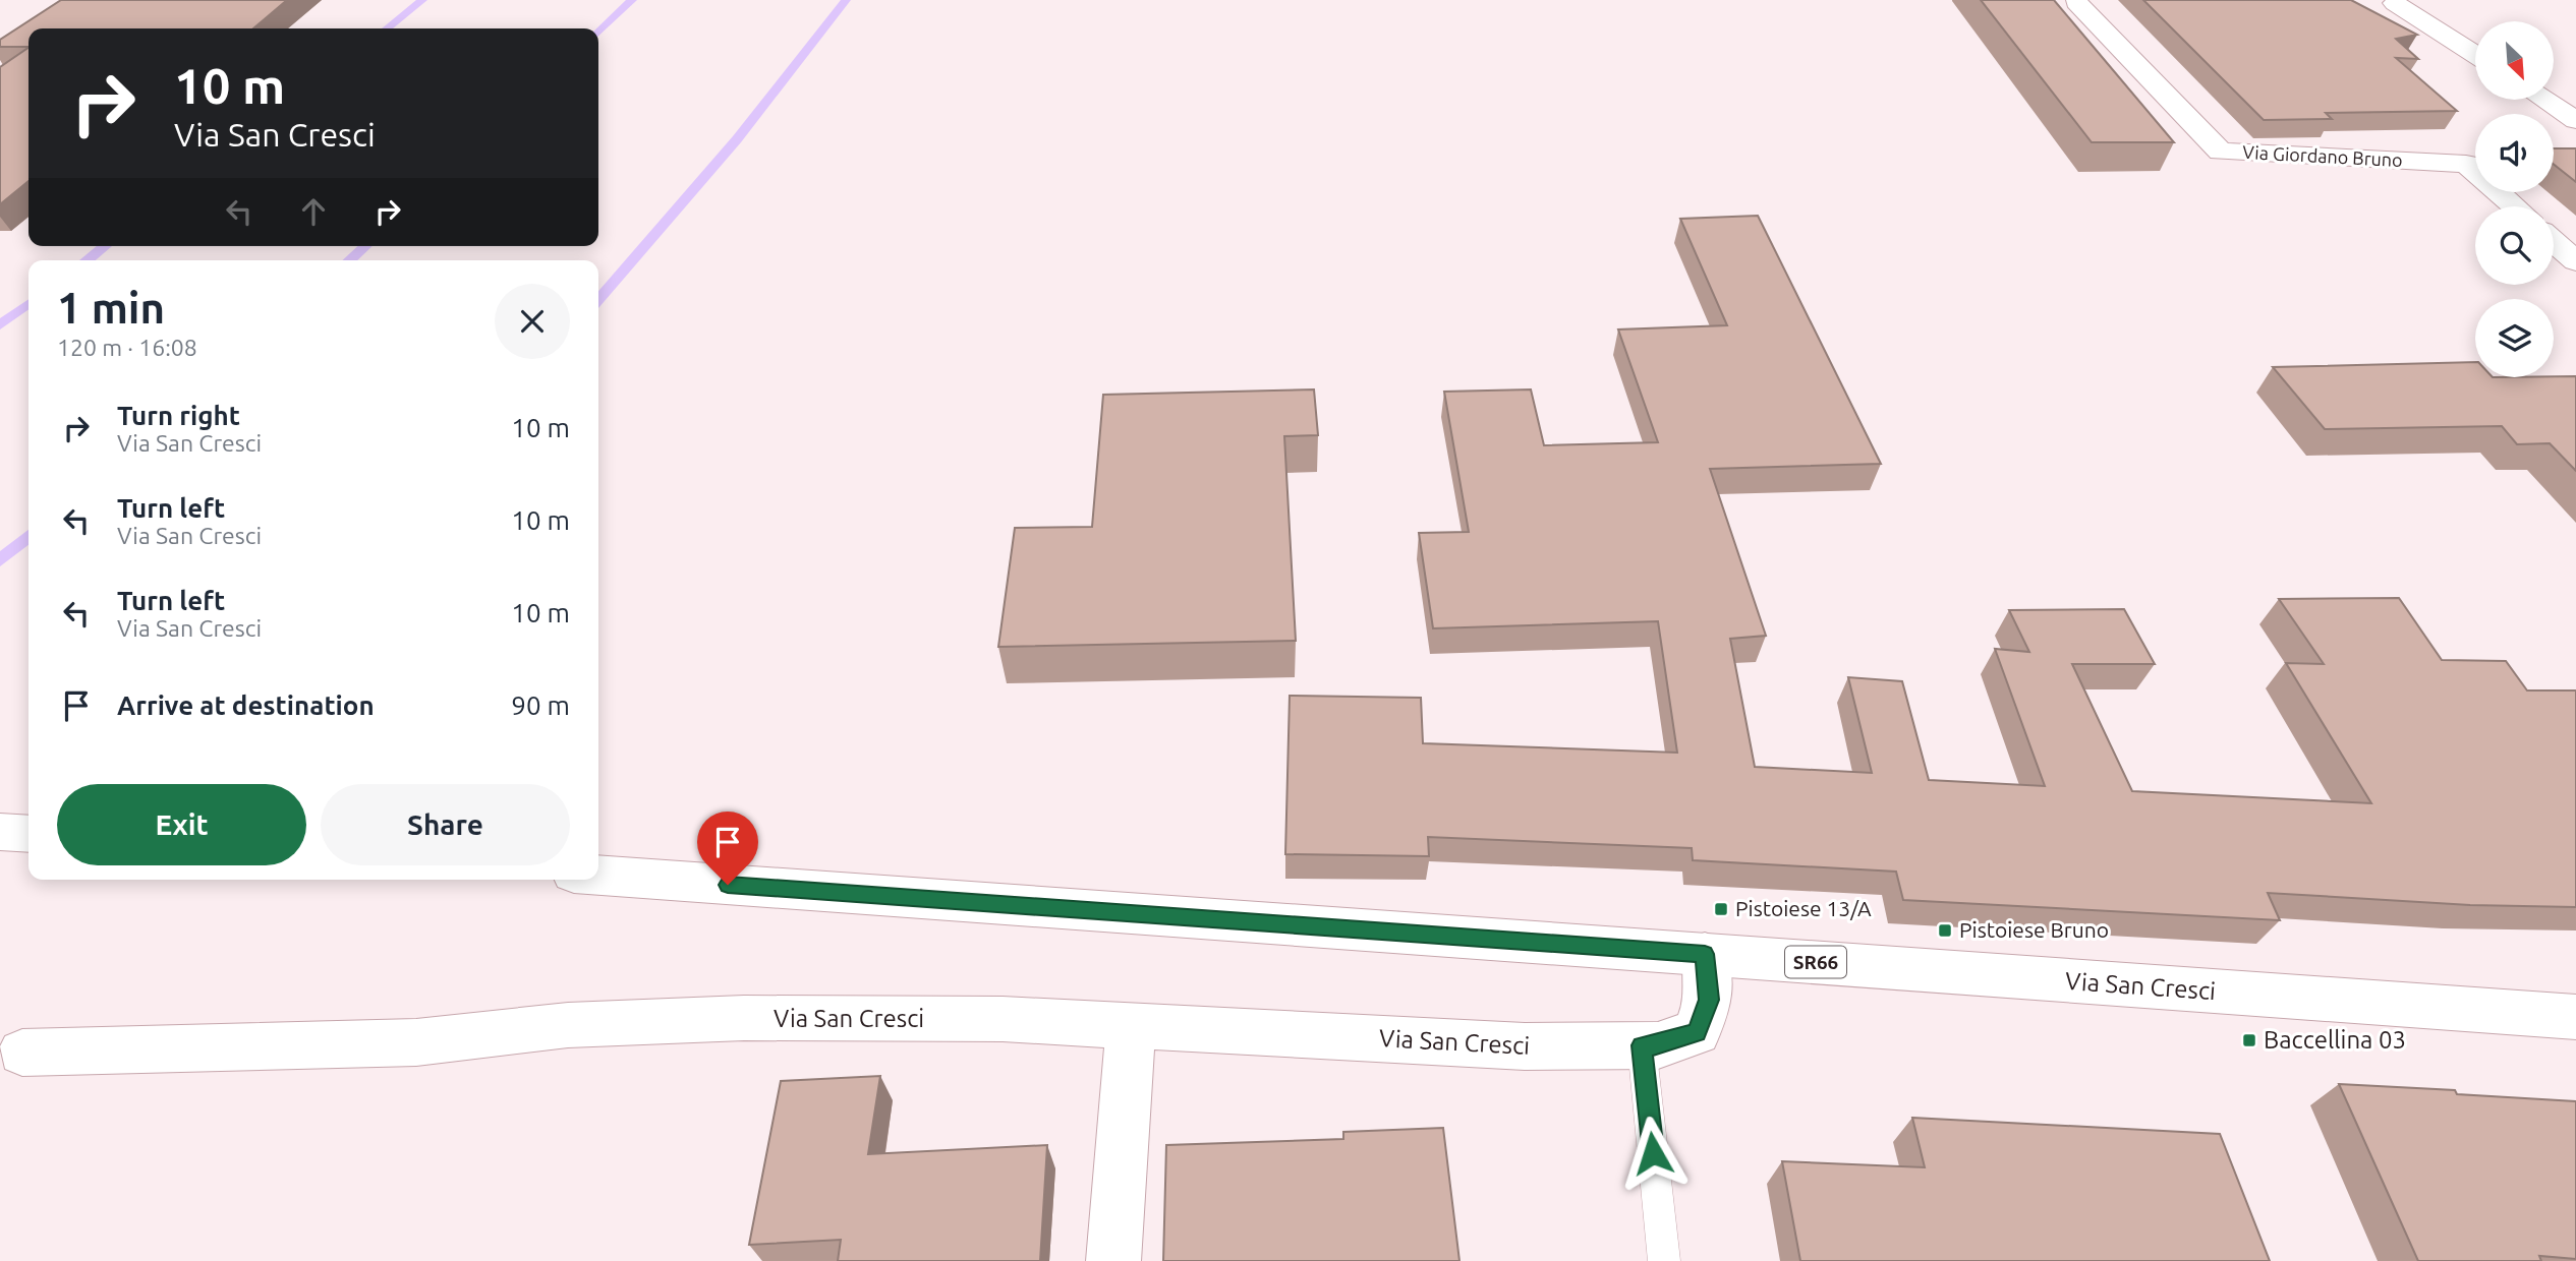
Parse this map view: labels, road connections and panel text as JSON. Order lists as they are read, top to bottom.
{
  "streets": {
    "street": ["Via Giordano Bruno", "SR66", "Via San Cresci"]
  },
  "places": {
    "transit": ["Pistoiese 13/A", "Pistoiese Bruno", "Baccellina 03"]
  },
  "north": "bottom right",
  "page": {
    "turn": ["10 m", "Via San Cresci"],
    "heading": ["1 min", "120 m · 16:08"],
    "list": [
      {
        "name": "Turn right",
        "note": "Via San Cresci",
        "value": "10 m"
      },
      {
        "name": "Turn left",
        "note": "Via San Cresci",
        "value": "10 m"
      },
      {
        "name": "Turn left",
        "note": "Via San Cresci",
        "value": "10 m"
      },
      {
        "name": "Arrive at destination",
        "value": "90 m"
      }
    ],
    "buttons": ["Exit", "Share"]
  }
}
